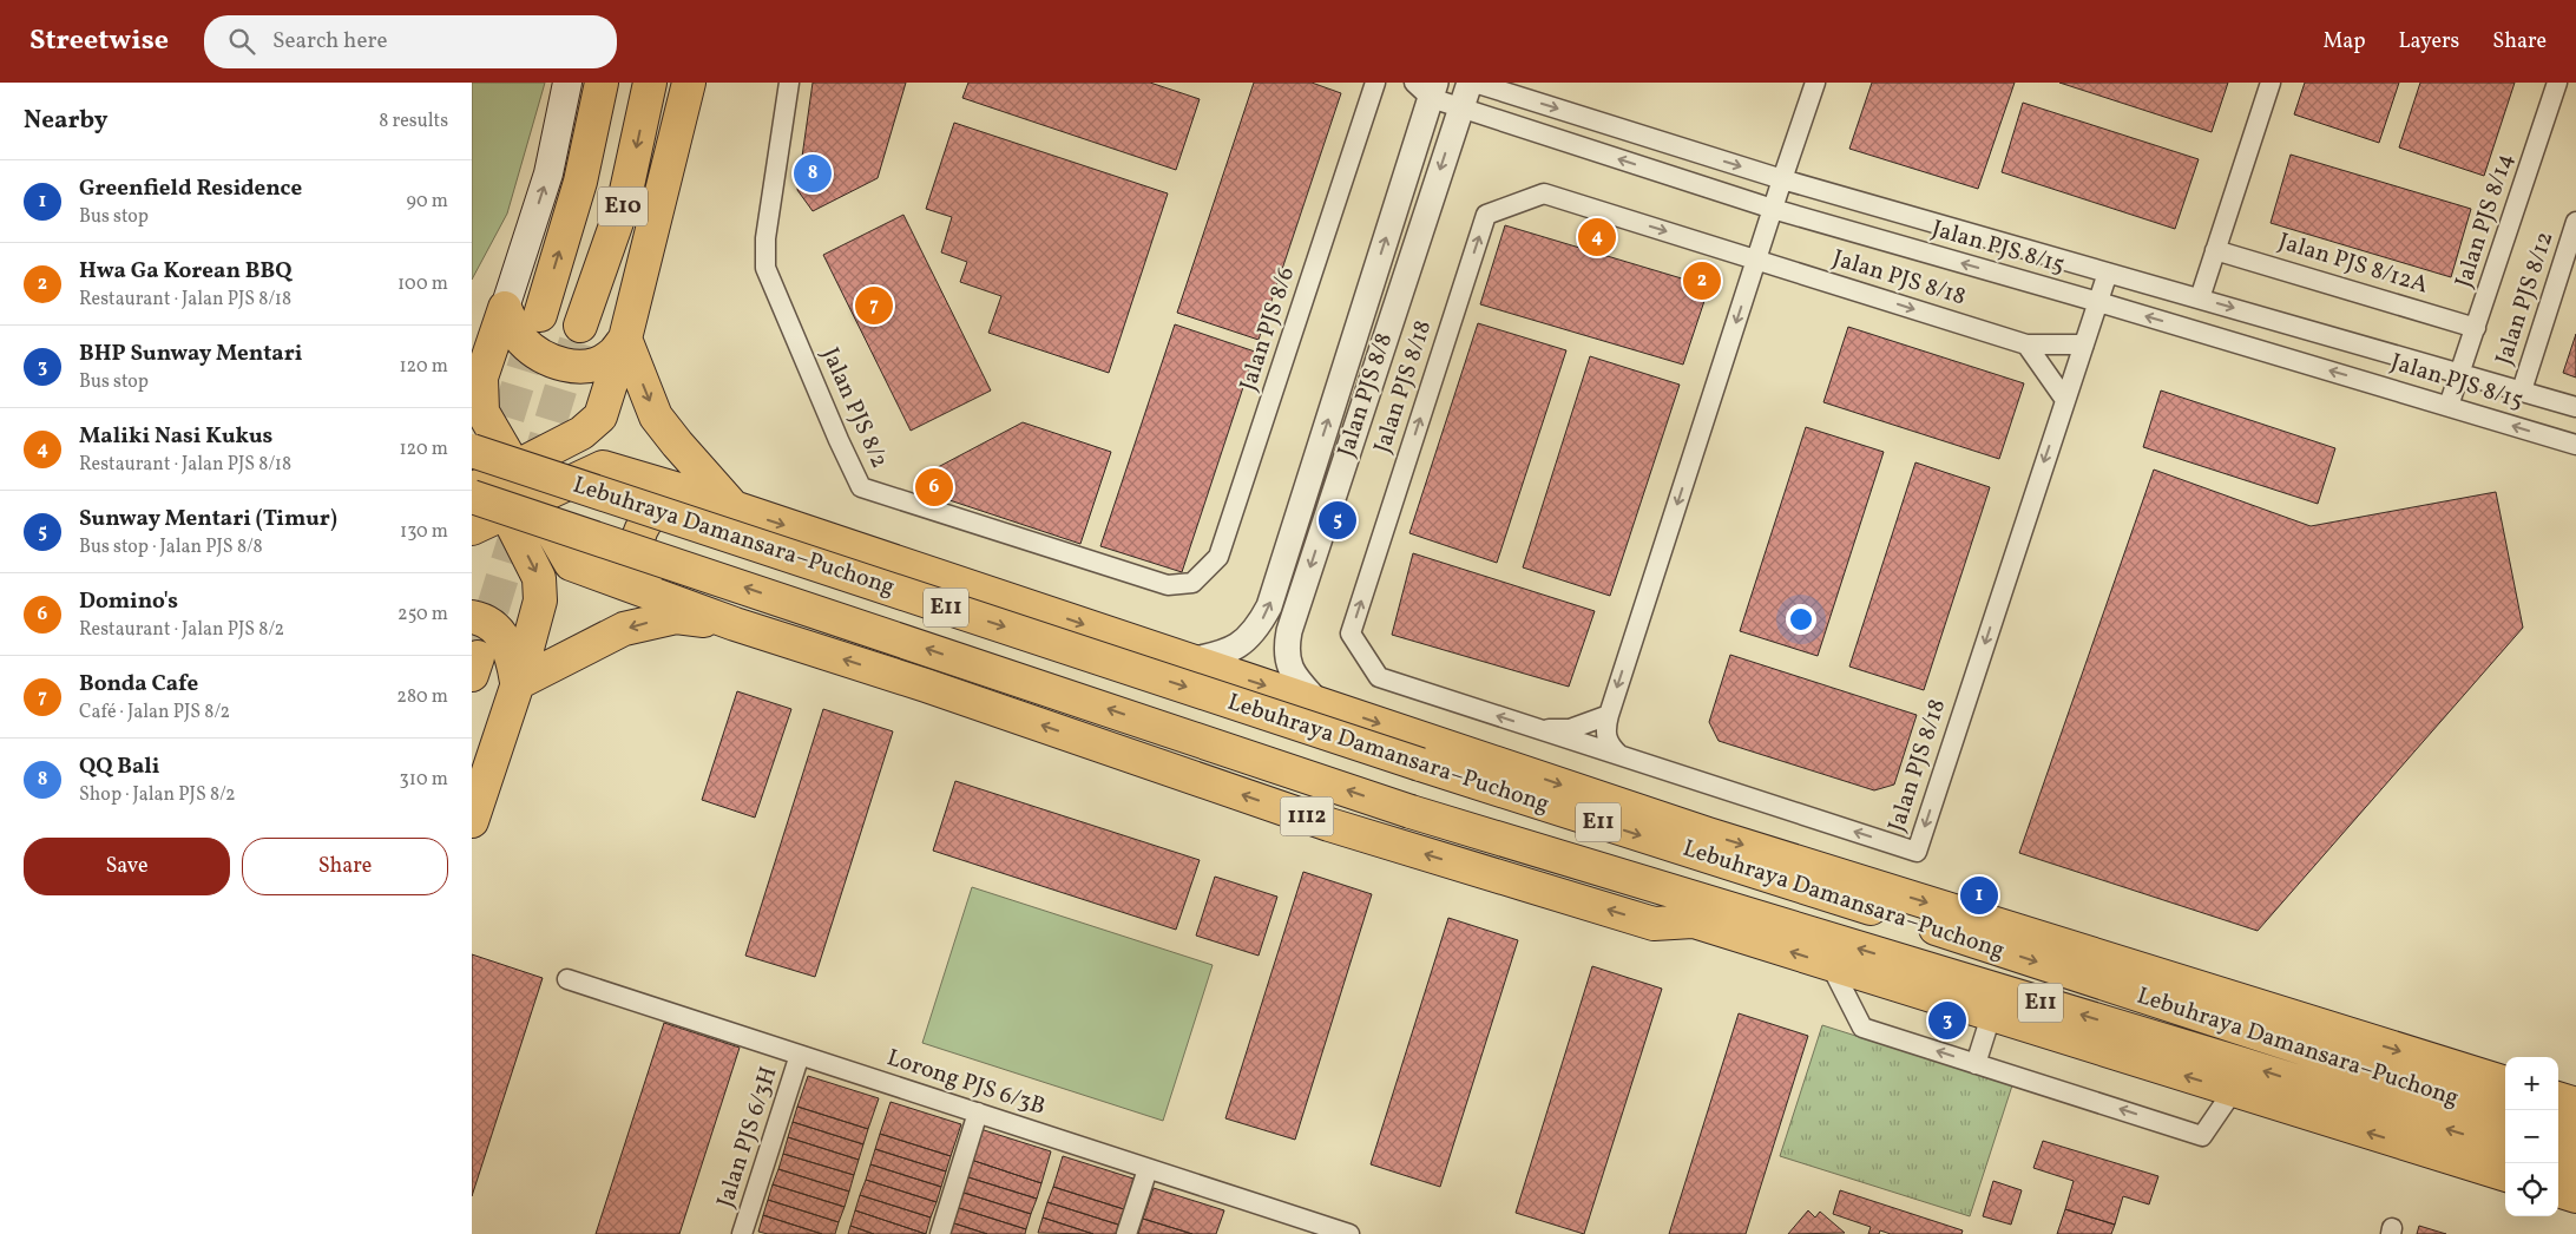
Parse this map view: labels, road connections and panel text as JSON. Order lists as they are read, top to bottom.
{
  "streets": {
    "highway": [
      "E10",
      "Lebuhraya Damansara–Puchong",
      "E11",
      "1112"
    ],
    "street": [
      "Jalan PJS 8/14",
      "Jalan PJS 8/15",
      "Jalan PJS 8/12A",
      "Jalan PJS 8/18",
      "Jalan PJS 8/12",
      "Jalan PJS 8/6",
      "Jalan PJS 8/8",
      "Jalan PJS 8/2",
      "Lorong PJS 6/3B",
      "Jalan PJS 6/3H"
    ]
  },
  "crossings": [
    ["Jalan PJS 8/14", "Jalan PJS 8/15"],
    ["Jalan PJS 8/14", "Jalan PJS 8/12A"],
    ["Jalan PJS 8/14", "Jalan PJS 8/12"],
    ["Jalan PJS 8/15", "Jalan PJS 8/18"],
    ["Jalan PJS 8/15", "Jalan PJS 8/12"],
    ["Jalan PJS 8/15", "Jalan PJS 8/8"],
    ["Jalan PJS 8/6", "Jalan PJS 8/2"],
    ["Lorong PJS 6/3B", "Jalan PJS 6/3H"]
  ],
  "page": {
    "header": "Streetwise",
    "search": "Search here",
    "nav": ["Map", "Layers", "Share"],
    "heading": ["Nearby", "8 results"],
    "pins": [
      "8",
      "4",
      "2",
      "7",
      "6",
      "5",
      "1",
      "3"
    ],
    "list": [
      {
        "mark": "1",
        "name": "Greenfield Residence",
        "note": "Bus stop",
        "value": "90 m"
      },
      {
        "mark": "2",
        "name": "Hwa Ga Korean BBQ",
        "note": "Restaurant · Jalan PJS 8/18",
        "value": "100 m"
      },
      {
        "mark": "3",
        "name": "BHP Sunway Mentari",
        "note": "Bus stop",
        "value": "120 m"
      },
      {
        "mark": "4",
        "name": "Maliki Nasi Kukus",
        "note": "Restaurant · Jalan PJS 8/18",
        "value": "120 m"
      },
      {
        "mark": "5",
        "name": "Sunway Mentari (Timur)",
        "note": "Bus stop · Jalan PJS 8/8",
        "value": "130 m"
      },
      {
        "mark": "6",
        "name": "Domino's",
        "note": "Restaurant · Jalan PJS 8/2",
        "value": "250 m"
      },
      {
        "mark": "7",
        "name": "Bonda Cafe",
        "note": "Café · Jalan PJS 8/2",
        "value": "280 m"
      },
      {
        "mark": "8",
        "name": "QQ Bali",
        "note": "Shop · Jalan PJS 8/2",
        "value": "310 m"
      }
    ],
    "buttons": ["Save", "Share"],
    "map_buttons": ["+", "−"]
  }
}
